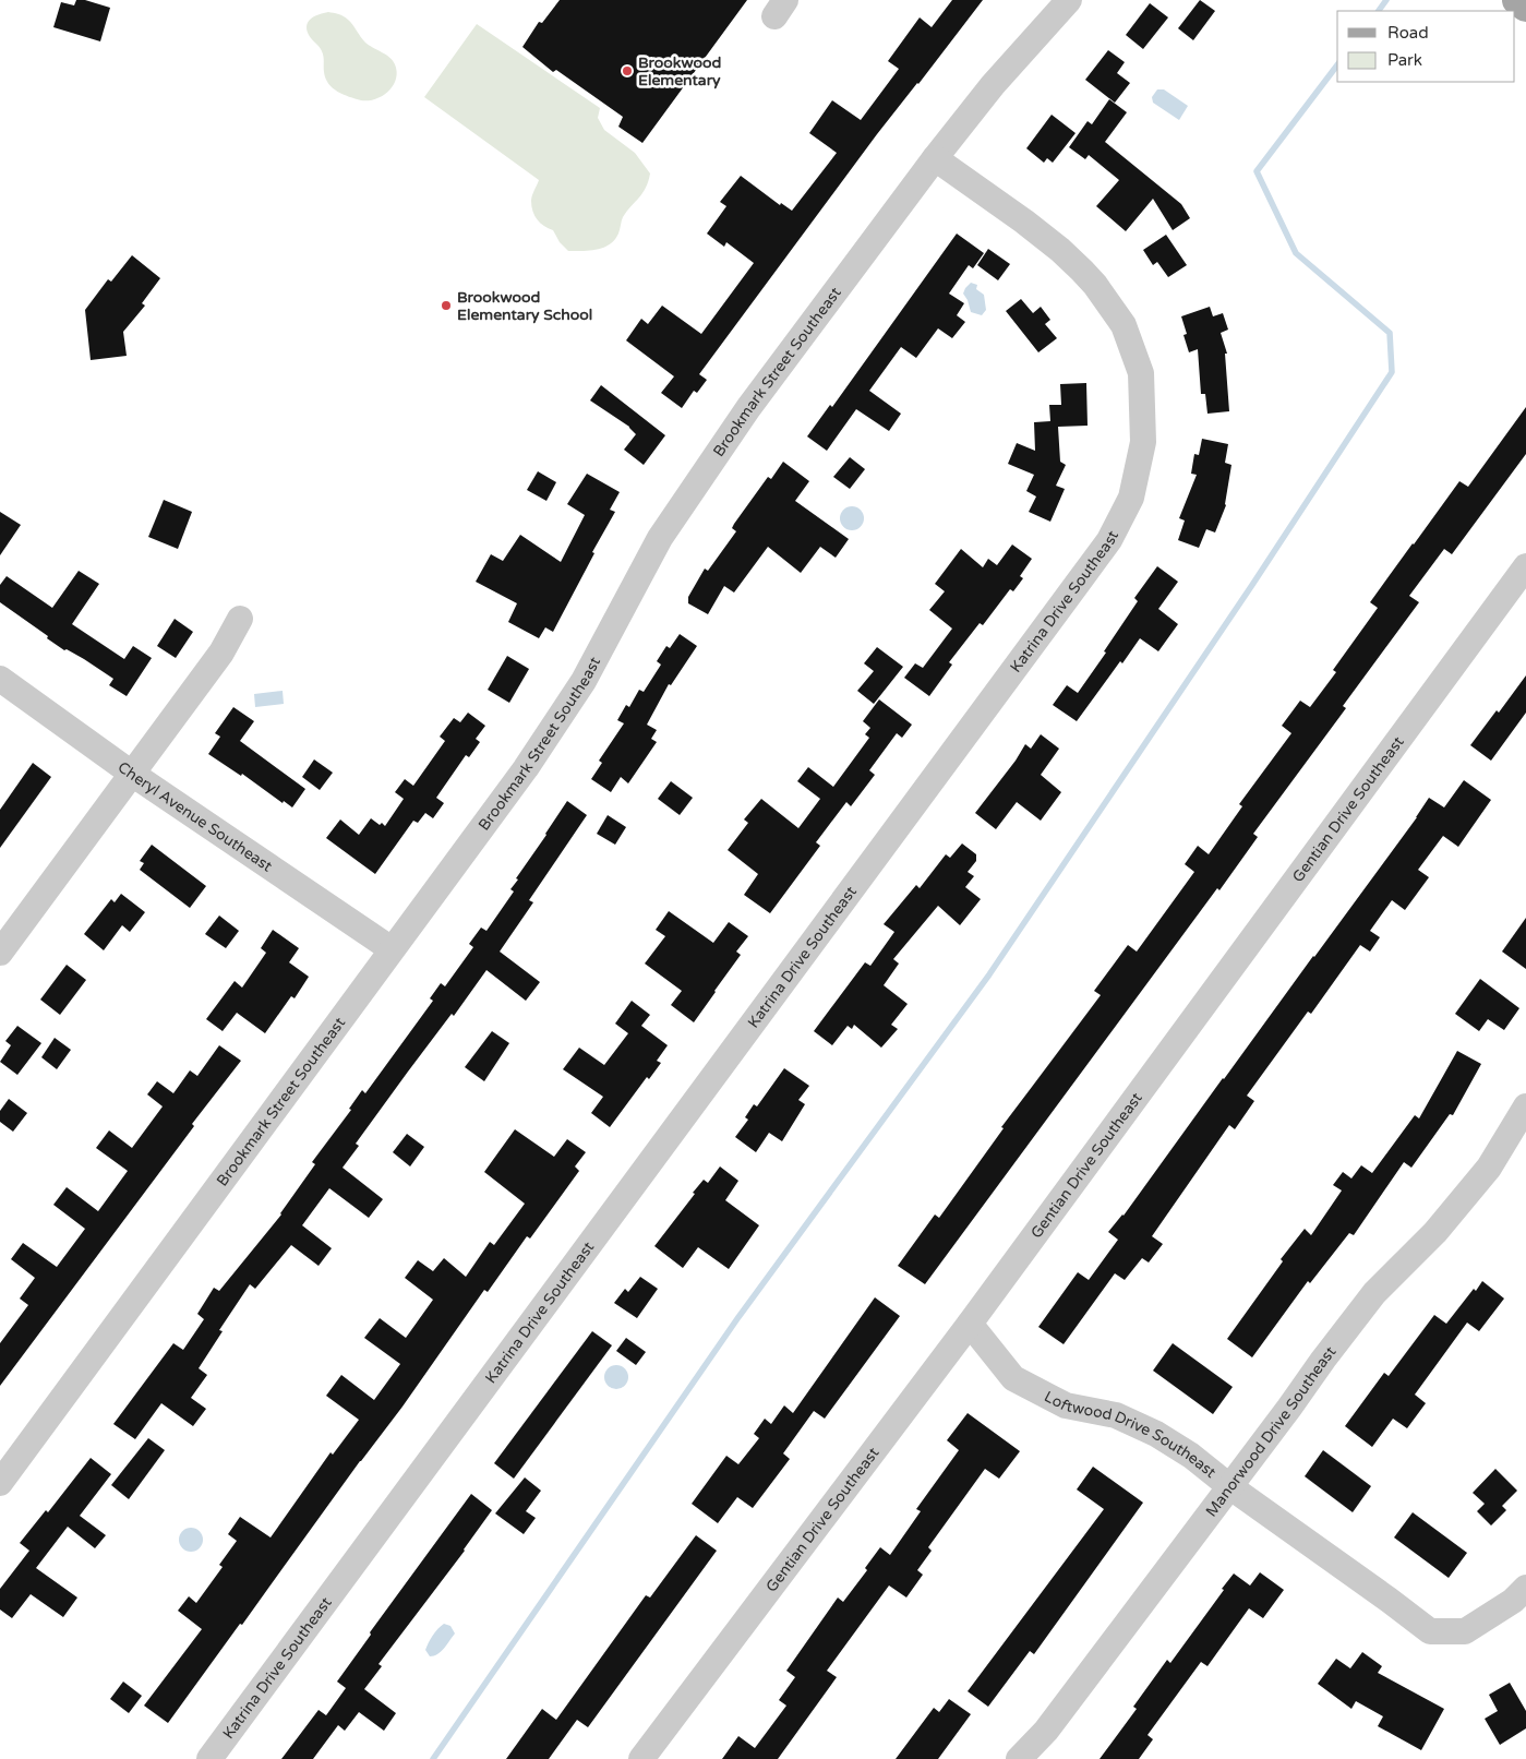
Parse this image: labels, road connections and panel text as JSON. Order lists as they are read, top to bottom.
{
  "streets": {
    "street": [
      "Brookmark Street Southeast",
      "Katrina Drive Southeast",
      "Gentian Drive Southeast",
      "Cheryl Avenue Southeast",
      "Manorwood Drive Southeast",
      "Loftwood Drive Southeast"
    ]
  },
  "crossings": [
    ["Brookmark Street Southeast", "Katrina Drive Southeast"],
    ["Brookmark Street Southeast", "Cheryl Avenue Southeast"],
    ["Gentian Drive Southeast", "Loftwood Drive Southeast"],
    ["Manorwood Drive Southeast", "Loftwood Drive Southeast"]
  ],
  "places": ["Brookwood Elementary", "Brookwood Elementary School"],
  "legend": ["Road", "Park"]
}
